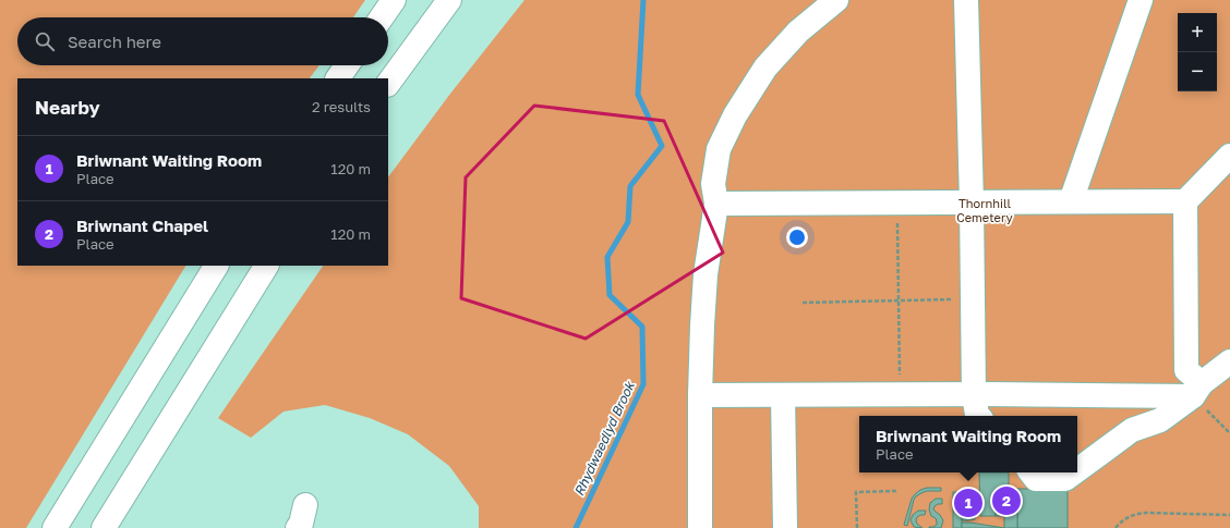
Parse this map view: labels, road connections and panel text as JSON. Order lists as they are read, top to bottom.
{
  "water": ["Rhydwaedlyd Brook"],
  "parks": ["Thornhill Cemetery"],
  "page": {
    "map_buttons": ["+", "−"],
    "search": "Search here",
    "heading": ["Nearby", "2 results"],
    "list": [
      {
        "mark": "1",
        "name": "Briwnant Waiting Room",
        "note": "Place",
        "value": "120 m"
      },
      {
        "mark": "2",
        "name": "Briwnant Chapel",
        "note": "Place",
        "value": "120 m"
      }
    ],
    "popup": ["Briwnant Waiting Room", "Place"],
    "pins": ["2", "1"]
  }
}
